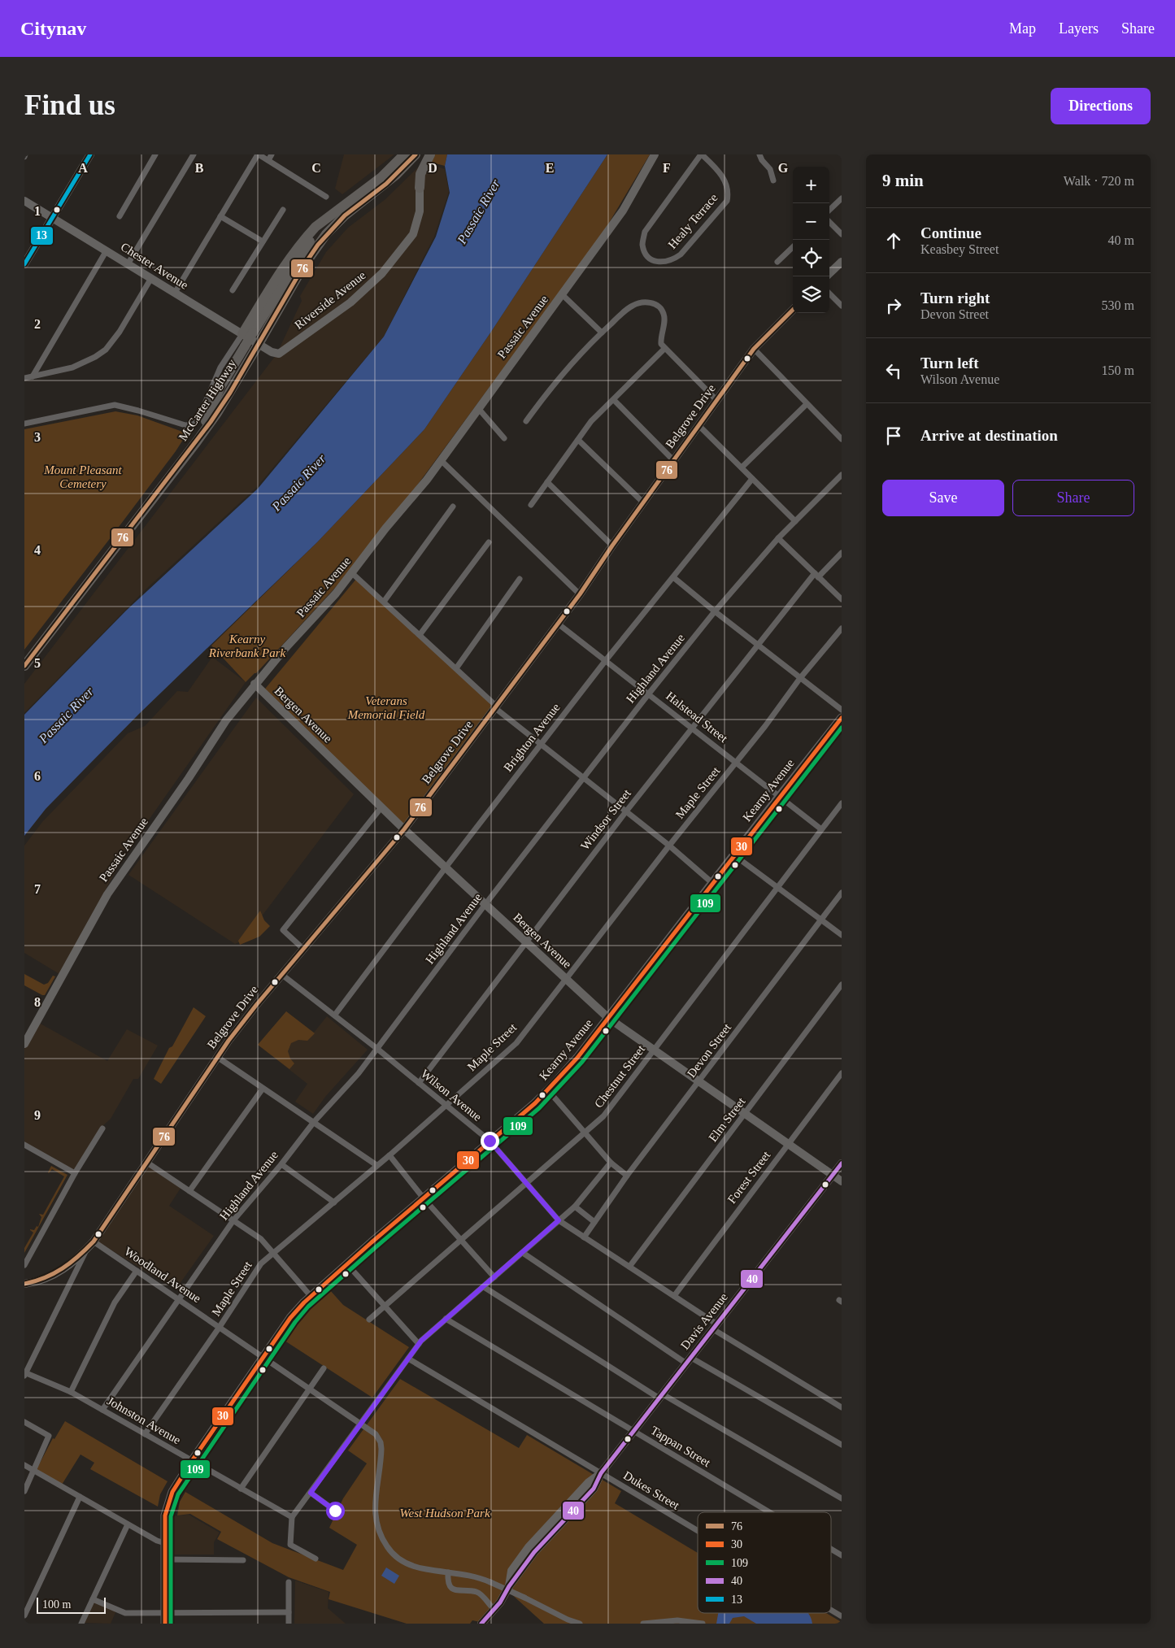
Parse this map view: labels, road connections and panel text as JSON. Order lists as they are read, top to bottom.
{
  "streets": {
    "highway": ["McCarter Highway"],
    "main road": ["Kearny Avenue"],
    "street": [
      "Healy Terrace",
      "Chester Avenue",
      "Riverside Avenue",
      "Passaic Avenue",
      "Belgrove Drive",
      "Highland Avenue",
      "Bergen Avenue",
      "Halstead Street",
      "Brighton Avenue",
      "Maple Street",
      "Windsor Street",
      "Devon Street",
      "Chestnut Street",
      "Wilson Avenue",
      "Elm Street",
      "Forest Street",
      "Woodland Avenue",
      "Davis Avenue",
      "Johnston Avenue",
      "Tappan Street",
      "Dukes Street"
    ]
  },
  "crossings": [
    ["Chester Avenue", "Riverside Avenue"],
    ["Chester Avenue", "McCarter Highway"],
    ["Passaic Avenue", "Bergen Avenue"],
    ["Belgrove Drive", "Bergen Avenue"],
    ["Belgrove Drive", "Halstead Street"],
    ["Belgrove Drive", "Wilson Avenue"],
    ["Belgrove Drive", "Woodland Avenue"],
    ["Highland Avenue", "Bergen Avenue"],
    ["Highland Avenue", "Halstead Street"],
    ["Highland Avenue", "Wilson Avenue"],
    ["Highland Avenue", "Woodland Avenue"],
    ["Highland Avenue", "Johnston Avenue"],
    ["Bergen Avenue", "Brighton Avenue"],
    ["Bergen Avenue", "Kearny Avenue"],
    ["Bergen Avenue", "Maple Street"],
    ["Bergen Avenue", "Windsor Street"],
    ["Bergen Avenue", "Devon Street"],
    ["Bergen Avenue", "Chestnut Street"],
    ["Bergen Avenue", "Elm Street"],
    ["Bergen Avenue", "Forest Street"],
    ["Bergen Avenue", "Davis Avenue"],
    ["Halstead Street", "Brighton Avenue"],
    ["Halstead Street", "Kearny Avenue"],
    ["Halstead Street", "Maple Street"],
    ["Halstead Street", "Windsor Street"],
    ["Halstead Street", "Chestnut Street"],
    ["Brighton Avenue", "Wilson Avenue"],
    ["Kearny Avenue", "Wilson Avenue"],
    ["Kearny Avenue", "Woodland Avenue"],
    ["Kearny Avenue", "Johnston Avenue"],
    ["Maple Street", "Wilson Avenue"],
    ["Maple Street", "Woodland Avenue"],
    ["Maple Street", "Johnston Avenue"],
    ["Windsor Street", "Wilson Avenue"],
    ["Devon Street", "Wilson Avenue"],
    ["Chestnut Street", "Wilson Avenue"],
    ["Wilson Avenue", "Elm Street"],
    ["Wilson Avenue", "Forest Street"],
    ["Wilson Avenue", "Davis Avenue"],
    ["Davis Avenue", "Tappan Street"],
    ["Davis Avenue", "Dukes Street"]
  ],
  "water": ["Passaic River"],
  "parks": [
    "Mount Pleasant Cemetery",
    "Kearny Riverbank Park",
    "Veterans Memorial Field",
    "West Hudson Park"
  ],
  "lines": [
    "transit line 76",
    "transit line 13",
    "transit line 30",
    "transit line 109",
    "transit line 40"
  ],
  "legend": [
    "76",
    "30",
    "109",
    "40",
    "13"
  ],
  "scale_bar": "100 m",
  "page": {
    "header": "Citynav",
    "nav": ["Map", "Layers", "Share"],
    "buttons": [
      "Directions",
      ["Save", "Share"]
    ],
    "title": "Find us",
    "heading": ["9 min", "Walk · 720 m"],
    "map_buttons": ["+", "−"],
    "list": [
      ["Continue", "Keasbey Street", "40 m"],
      ["Turn right", "Devon Street", "530 m"],
      ["Turn left", "Wilson Avenue", "150 m"],
      "Arrive at destination"
    ],
    "scale": "100 m"
  },
  "grid": {
    "columns": [
      "A",
      "B",
      "C",
      "D",
      "E",
      "F",
      "G"
    ],
    "rows": [
      "1",
      "2",
      "3",
      "4",
      "5",
      "6",
      "7",
      "8",
      "9"
    ]
  }
}
